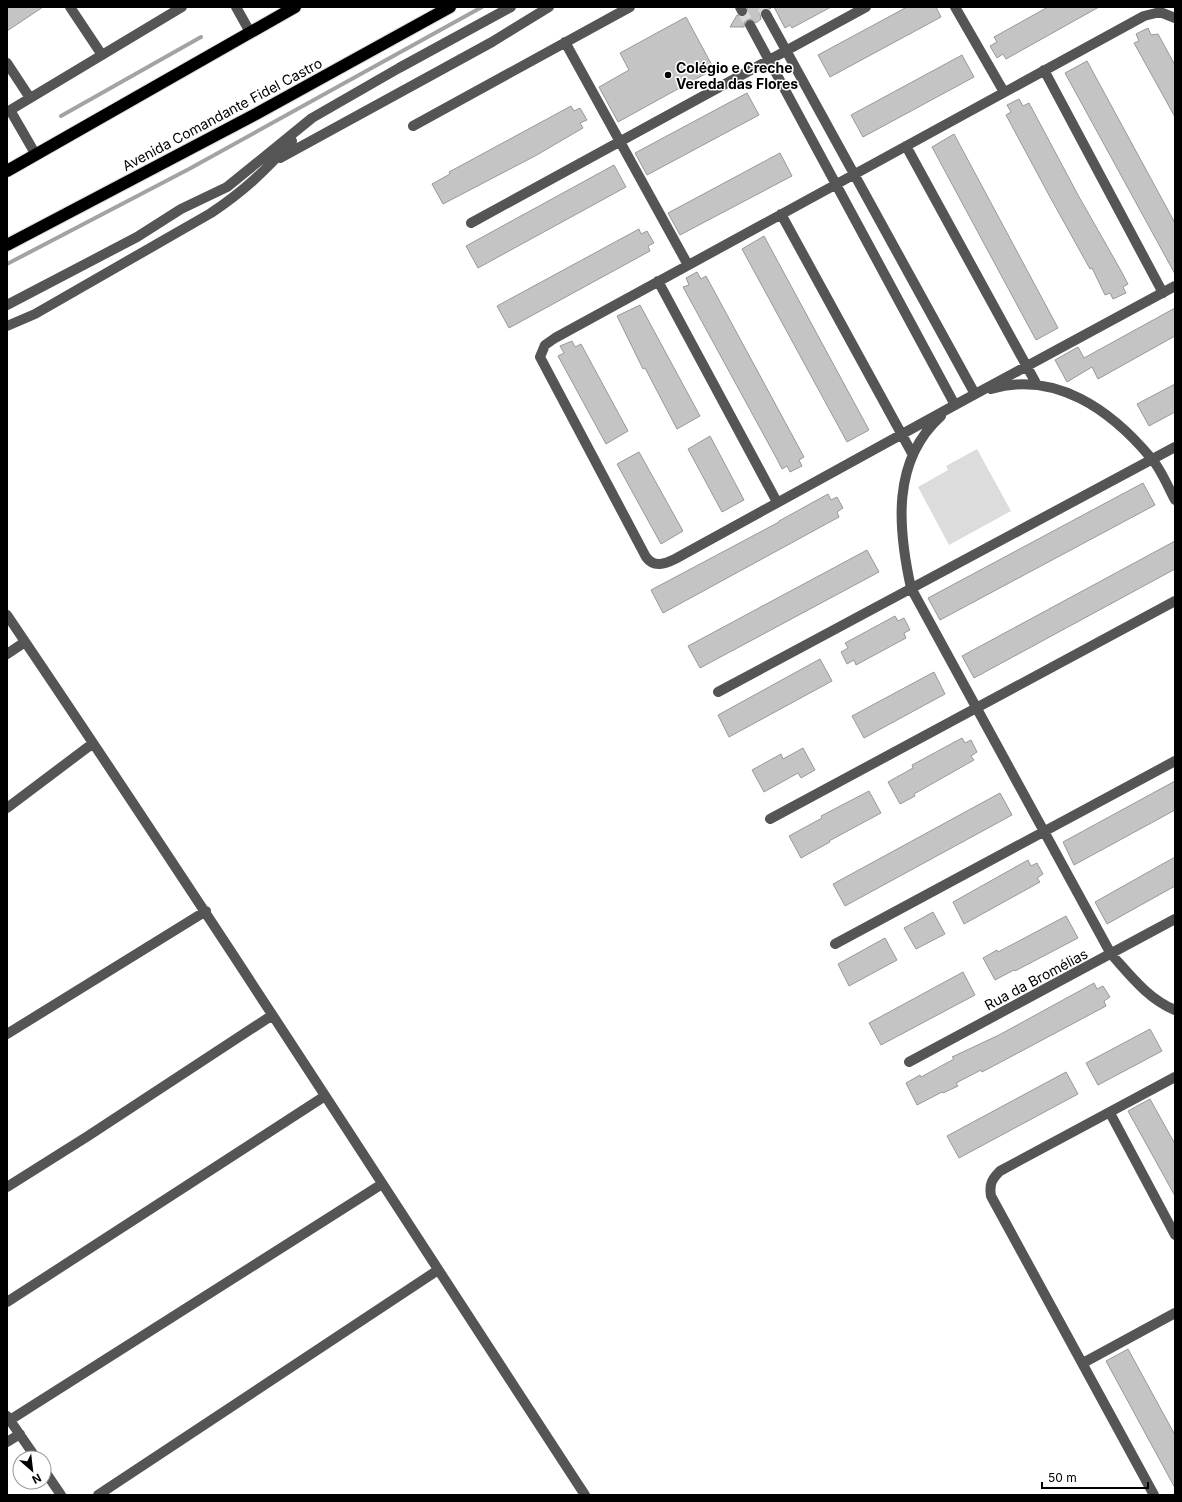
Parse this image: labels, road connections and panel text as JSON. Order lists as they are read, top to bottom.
{
  "streets": {
    "highway": ["Avenida Comandante Fidel Castro"],
    "street": ["Rua da Bromélias"]
  },
  "places": ["Colégio e Creche Vereda das Flores"],
  "scale_bar": "50 m",
  "north": "bottom right"
}
